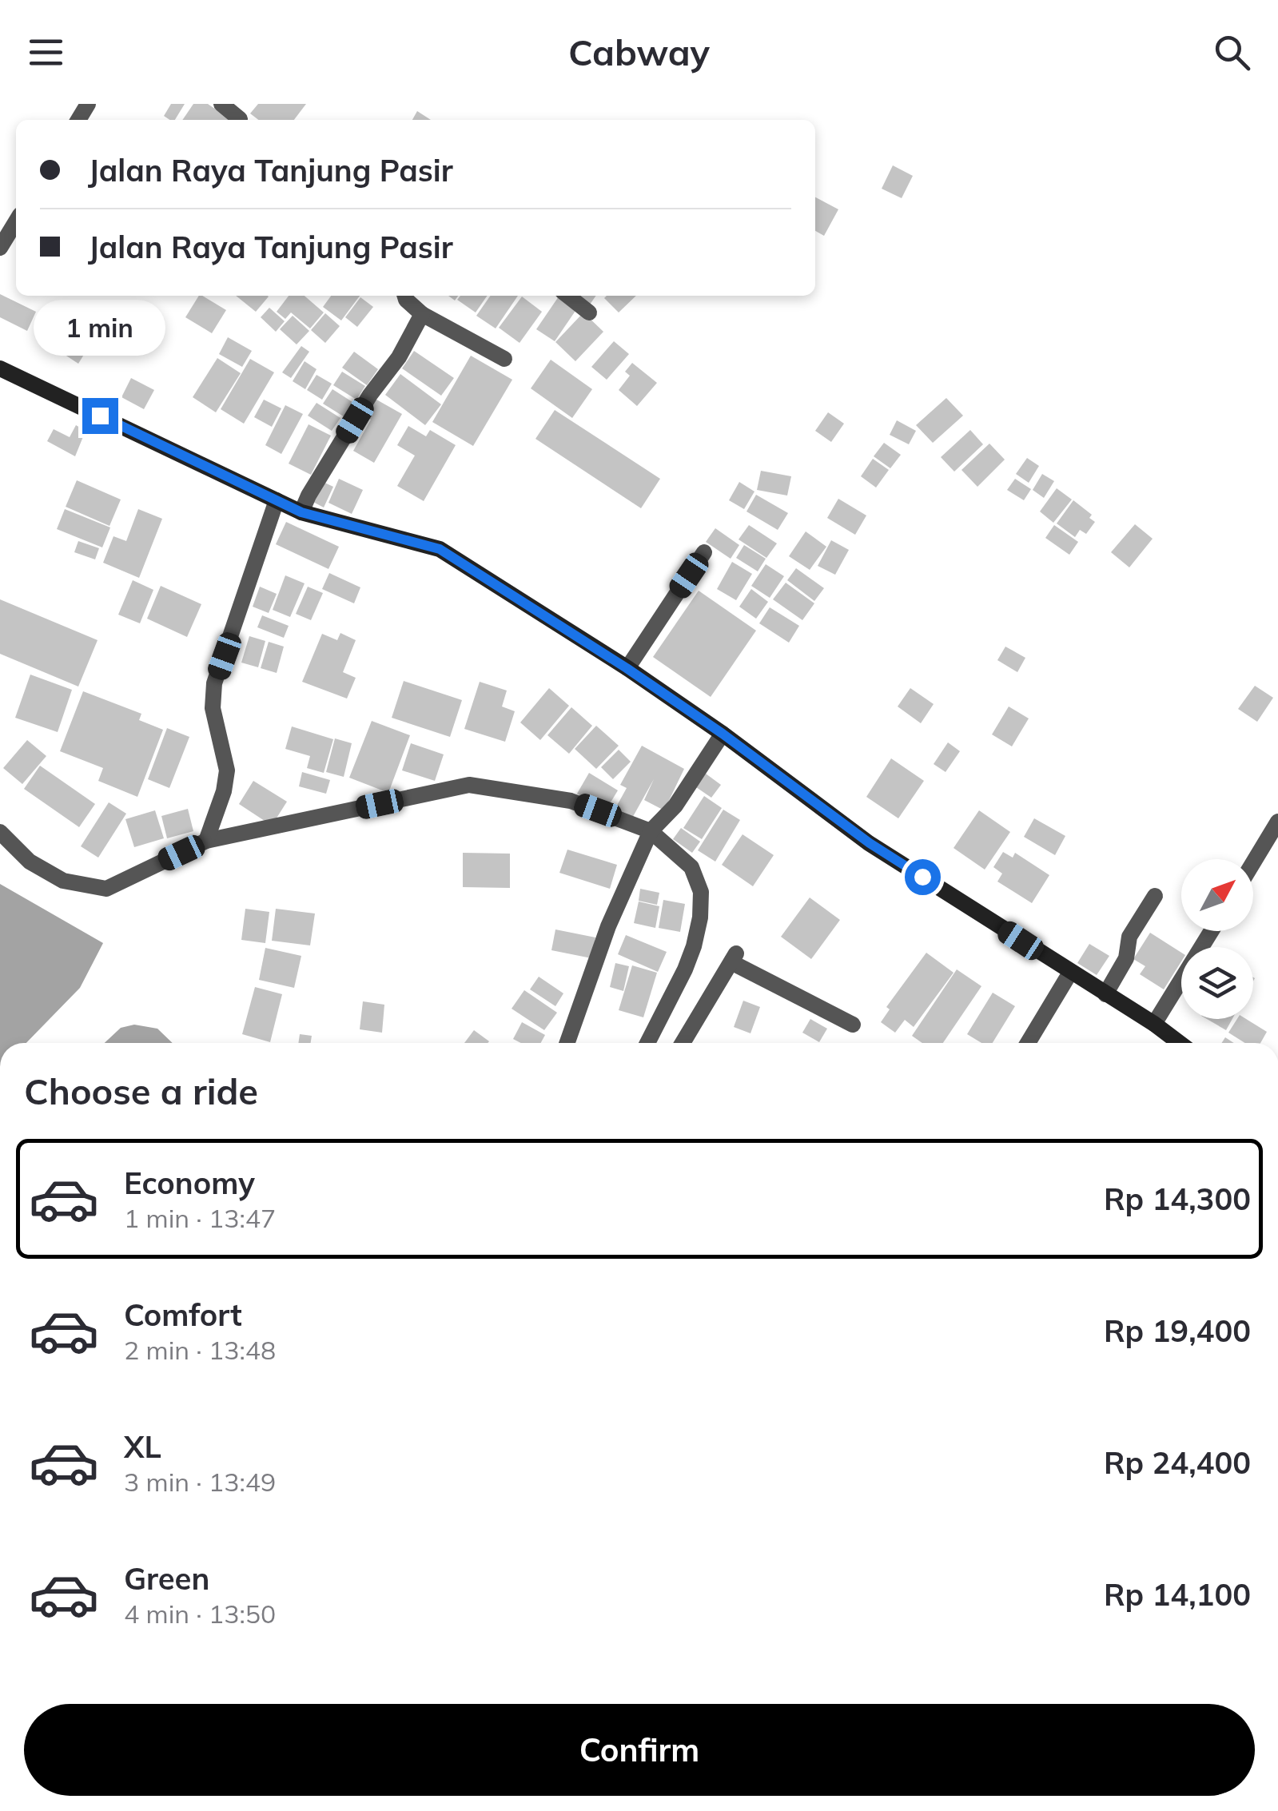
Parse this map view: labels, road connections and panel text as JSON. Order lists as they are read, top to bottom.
{
  "north": "top right",
  "page": {
    "header": "Cabway",
    "banner": ["Jalan Raya Tanjung Pasir", "Jalan Raya Tanjung Pasir"],
    "bubble": "1 min",
    "heading": "Choose a ride",
    "list": [
      {
        "name": "Economy",
        "note": "1 min · 13:47",
        "value": "Rp 14,300"
      },
      {
        "name": "Comfort",
        "note": "2 min · 13:48",
        "value": "Rp 19,400"
      },
      {
        "name": "XL",
        "note": "3 min · 13:49",
        "value": "Rp 24,400"
      },
      {
        "name": "Green",
        "note": "4 min · 13:50",
        "value": "Rp 14,100"
      }
    ],
    "buttons": "Confirm"
  }
}
